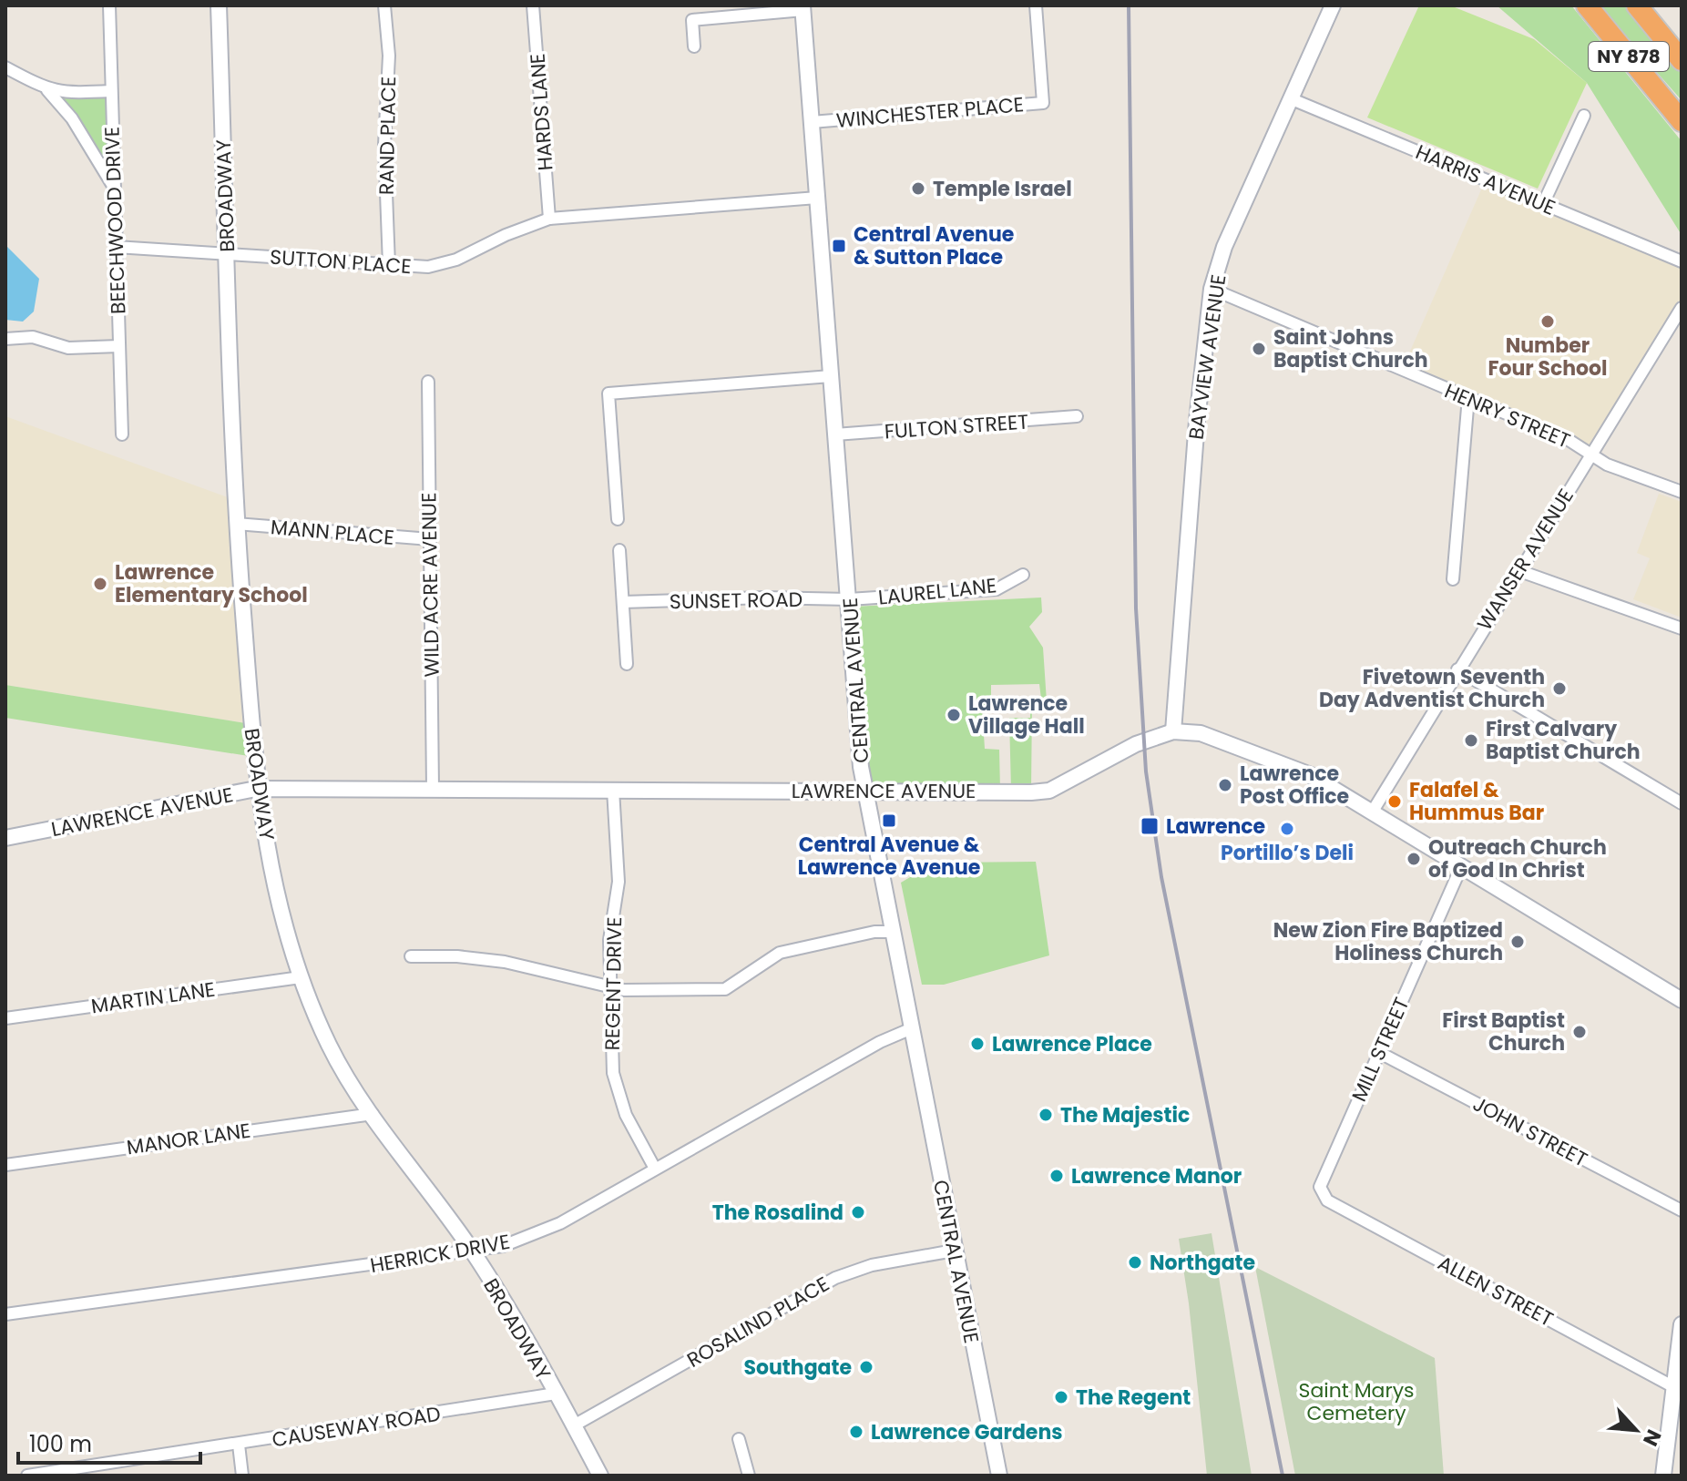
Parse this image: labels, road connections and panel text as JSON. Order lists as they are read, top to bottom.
{
  "streets": {
    "highway": ["NY 878"],
    "street": [
      "HARDS LANE",
      "WINCHESTER PLACE",
      "RAND PLACE",
      "HARRIS AVENUE",
      "BROADWAY",
      "BEECHWOOD DRIVE",
      "SUTTON PLACE",
      "BAYVIEW AVENUE",
      "HENRY STREET",
      "FULTON STREET",
      "MANN PLACE",
      "WANSER AVENUE",
      "WILD ACRE AVENUE",
      "LAUREL LANE",
      "SUNSET ROAD",
      "CENTRAL AVENUE",
      "LAWRENCE AVENUE",
      "REGENT DRIVE",
      "MARTIN LANE",
      "MILL STREET",
      "JOHN STREET",
      "MANOR LANE",
      "HERRICK DRIVE",
      "ALLEN STREET",
      "ROSALIND PLACE",
      "CAUSEWAY ROAD"
    ]
  },
  "crossings": [
    ["HARDS LANE", "SUTTON PLACE"],
    ["WINCHESTER PLACE", "CENTRAL AVENUE"],
    ["RAND PLACE", "SUTTON PLACE"],
    ["HARRIS AVENUE", "BAYVIEW AVENUE"],
    ["BROADWAY", "SUTTON PLACE"],
    ["BROADWAY", "MANN PLACE"],
    ["BROADWAY", "LAWRENCE AVENUE"],
    ["BROADWAY", "MARTIN LANE"],
    ["BROADWAY", "MANOR LANE"],
    ["BROADWAY", "HERRICK DRIVE"],
    ["BROADWAY", "ROSALIND PLACE"],
    ["BROADWAY", "CAUSEWAY ROAD"],
    ["BEECHWOOD DRIVE", "SUTTON PLACE"],
    ["SUTTON PLACE", "CENTRAL AVENUE"],
    ["BAYVIEW AVENUE", "HENRY STREET"],
    ["BAYVIEW AVENUE", "LAWRENCE AVENUE"],
    ["HENRY STREET", "WANSER AVENUE"],
    ["FULTON STREET", "CENTRAL AVENUE"],
    ["MANN PLACE", "WILD ACRE AVENUE"],
    ["WANSER AVENUE", "LAWRENCE AVENUE"],
    ["WILD ACRE AVENUE", "LAWRENCE AVENUE"],
    ["LAUREL LANE", "SUNSET ROAD"],
    ["LAUREL LANE", "CENTRAL AVENUE"],
    ["SUNSET ROAD", "CENTRAL AVENUE"],
    ["CENTRAL AVENUE", "LAWRENCE AVENUE"],
    ["CENTRAL AVENUE", "HERRICK DRIVE"],
    ["CENTRAL AVENUE", "ROSALIND PLACE"],
    ["LAWRENCE AVENUE", "REGENT DRIVE"],
    ["LAWRENCE AVENUE", "MILL STREET"],
    ["REGENT DRIVE", "HERRICK DRIVE"],
    ["MILL STREET", "JOHN STREET"],
    ["MILL STREET", "ALLEN STREET"]
  ],
  "parks": ["Saint Marys Cemetery"],
  "places": {
    "other": [
      "Temple Israel",
      "Number Four School",
      "Saint Johns Baptist Church",
      "Lawrence Elementary School",
      "Fivetown Seventh Day Adventist Church",
      "Lawrence Village Hall",
      "First Calvary Baptist Church",
      "Lawrence Post Office",
      "Falafel & Hummus Bar",
      "Portillo’s Deli",
      "Outreach Church of God In Christ",
      "New Zion Fire Baptized Holiness Church",
      "First Baptist Church",
      "Lawrence Place",
      "The Majestic",
      "Lawrence Manor",
      "The Rosalind",
      "Northgate",
      "Southgate",
      "The Regent",
      "Lawrence Gardens"
    ],
    "transit": ["Central Avenue & Sutton Place", "Central Avenue & Lawrence Avenue", "Lawrence"]
  },
  "scale_bar": "100 m",
  "north": "bottom right"
}
